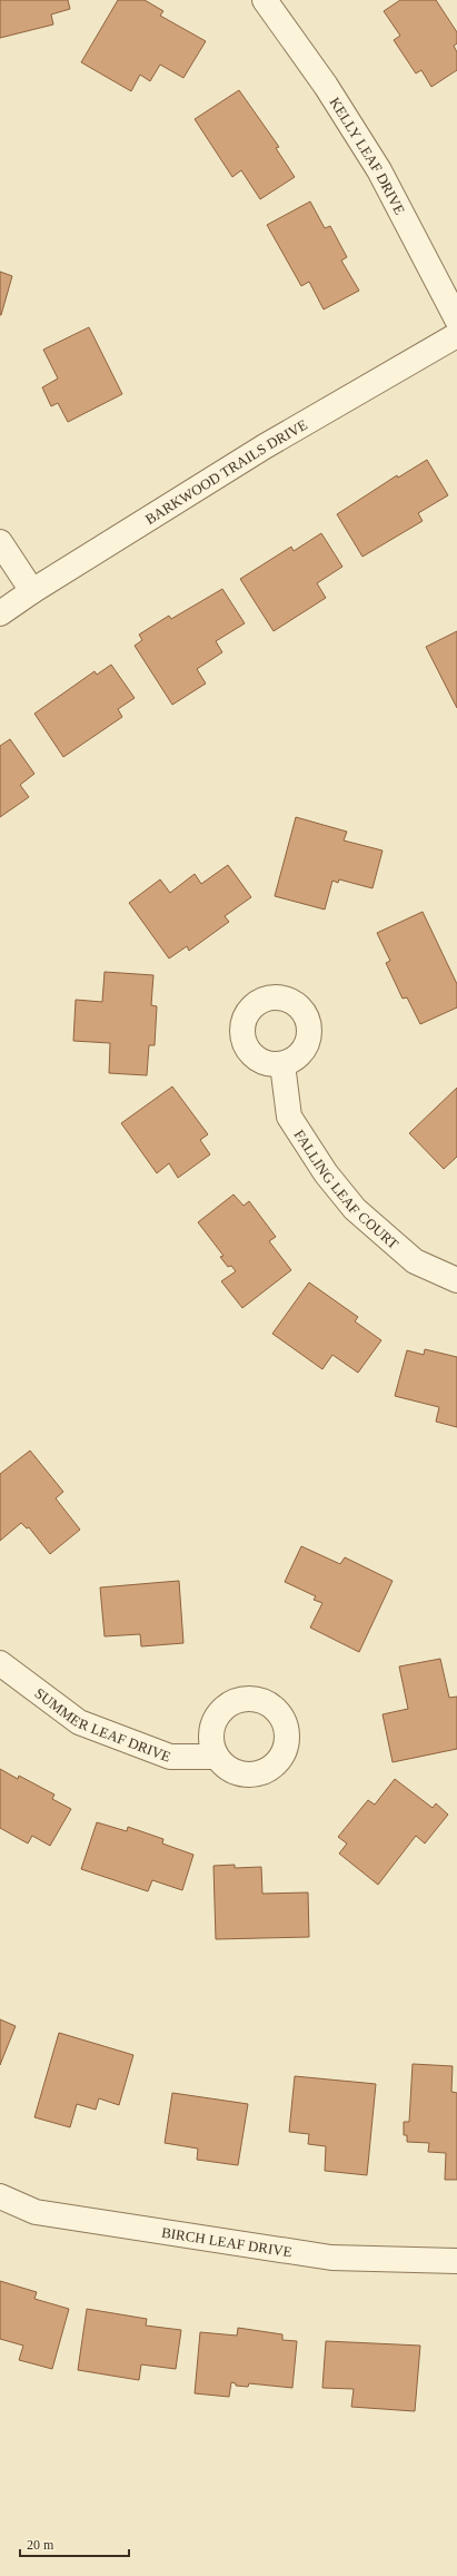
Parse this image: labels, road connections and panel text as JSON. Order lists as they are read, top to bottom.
{
  "streets": {
    "street": [
      "KELLY LEAF DRIVE",
      "BARKWOOD TRAILS DRIVE",
      "FALLING LEAF COURT",
      "SUMMER LEAF DRIVE",
      "BIRCH LEAF DRIVE"
    ]
  },
  "scale_bar": "20 m"
}
